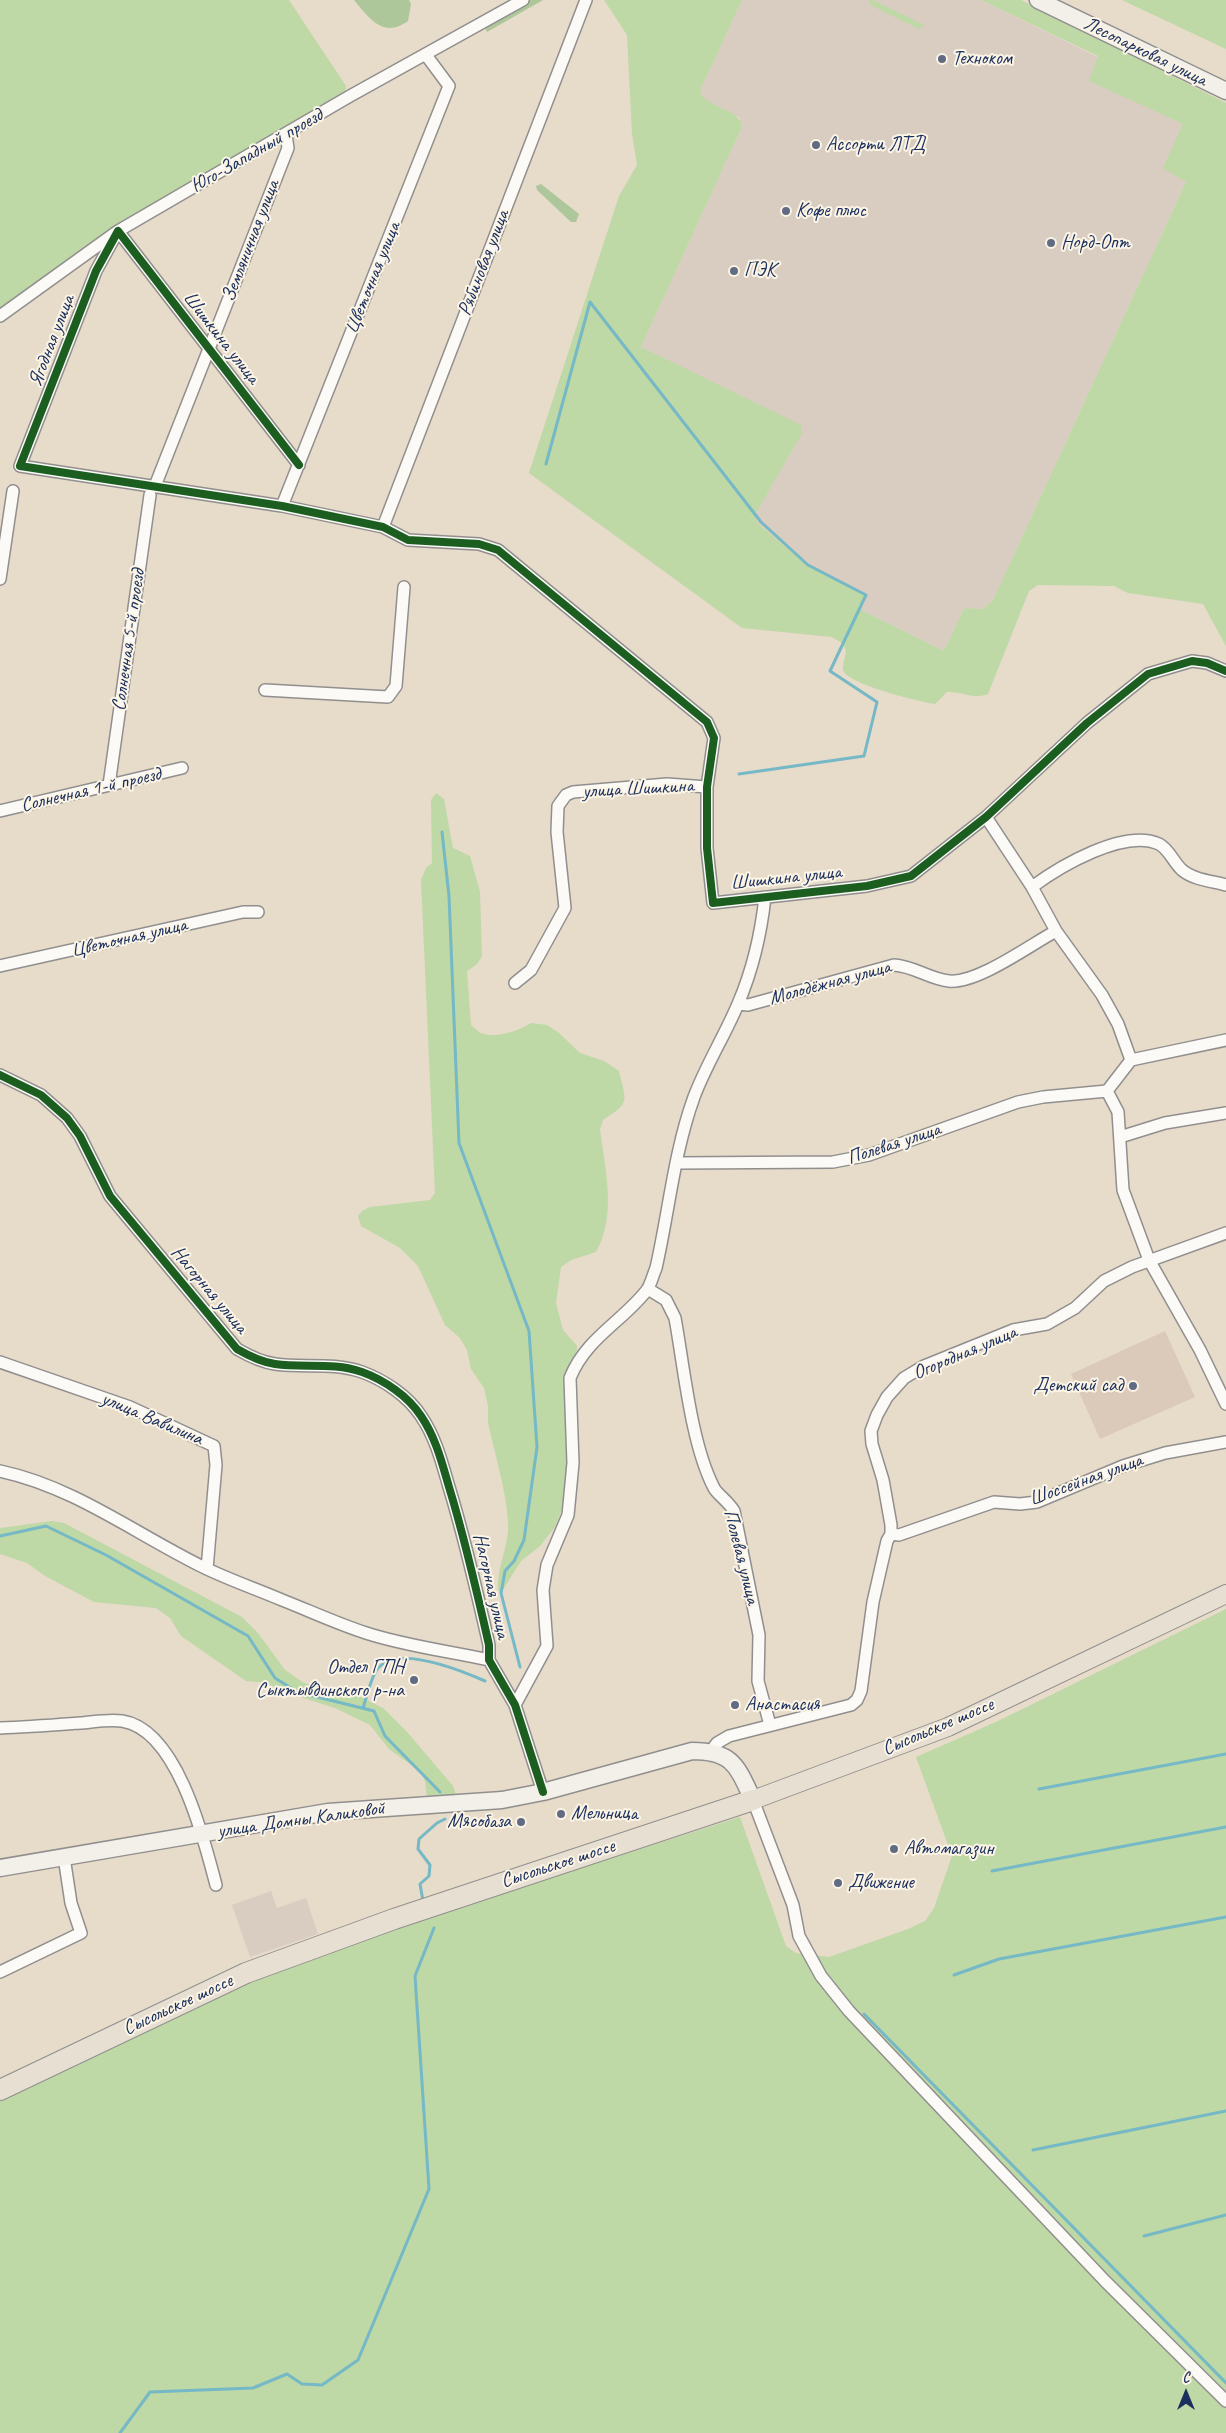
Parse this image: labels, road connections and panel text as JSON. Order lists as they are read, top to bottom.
{
  "streets": {
    "highway": ["Сысольское шоссе"],
    "main road": ["Лесопарковая улица", "улица Домны Каликовой"],
    "street": [
      "Юго-Западный проезд",
      "Земляничная улица",
      "Рябиновая улица",
      "Цветочная улица",
      "Шишкина улица",
      "Ягодная улица",
      "Солнечная 5-й проезд",
      "улица Шишкина",
      "Солнечная 1-й проезд",
      "Молодёжная улица",
      "Полевая улица",
      "Нагорная улица",
      "Огородная улица",
      "улица Вавилина",
      "Шоссейная улица"
    ]
  },
  "crossings": [
    ["Юго-Западный проезд", "Земляничная улица"],
    ["Юго-Западный проезд", "Цветочная улица"],
    ["Юго-Западный проезд", "Шишкина улица"],
    ["Юго-Западный проезд", "Ягодная улица"],
    ["Земляничная улица", "Шишкина улица"],
    ["Земляничная улица", "Солнечная 5-й проезд"],
    ["Рябиновая улица", "Шишкина улица"],
    ["Цветочная улица", "Шишкина улица"],
    ["Шишкина улица", "Ягодная улица"],
    ["Шишкина улица", "Солнечная 5-й проезд"],
    ["Шишкина улица", "улица Шишкина"],
    ["Солнечная 5-й проезд", "Солнечная 1-й проезд"],
    ["Полевая улица", "Огородная улица"],
    ["Нагорная улица", "улица Домны Каликовой"],
    ["Огородная улица", "Шоссейная улица"],
    ["Огородная улица", "улица Домны Каликовой"]
  ],
  "places": [
    "Техноком",
    "Ассорти ЛТД",
    "Кофе плюс",
    "Норд-Опт",
    "ПЭК",
    "Детский сад",
    "Отдел ГПН Сыктывдинского р-на",
    "Анастасия",
    "Мельница",
    "Мясобаза",
    "Автомагазин",
    "Движение"
  ],
  "north": "top"
}
